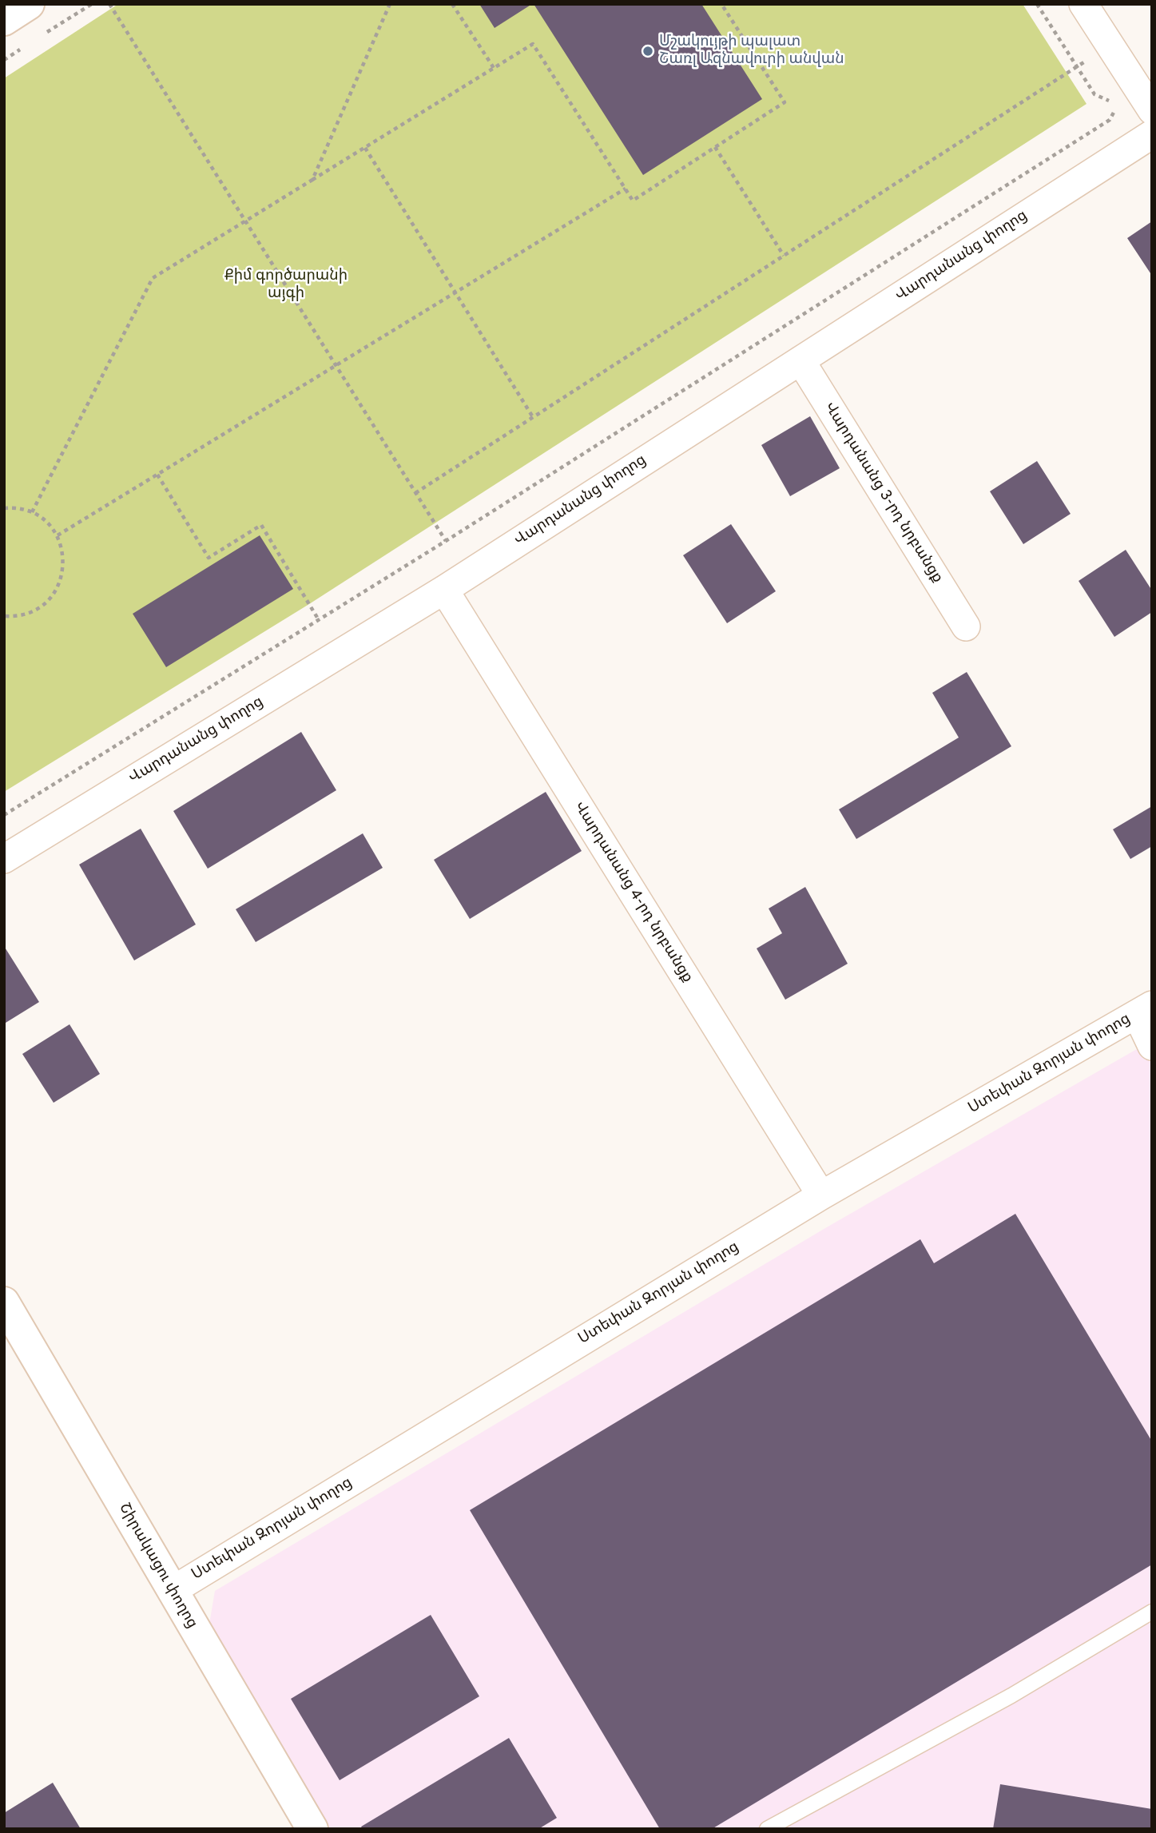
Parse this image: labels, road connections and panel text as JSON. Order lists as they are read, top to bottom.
{
  "streets": {
    "street": [
      "Վարդանանց փողոց",
      "Վարդանանց 3-րդ նրբանցք",
      "Վարդանանց 4-րդ նրբանցք",
      "Ստեփան Զորյան փողոց",
      "Շիրակացու փողոց"
    ]
  },
  "crossings": [
    ["Վարդանանց փողոց", "Վարդանանց 3-րդ նրբանցք"],
    ["Վարդանանց փողոց", "Վարդանանց 4-րդ նրբանցք"],
    ["Վարդանանց 4-րդ նրբանցք", "Ստեփան Զորյան փողոց"],
    ["Ստեփան Զորյան փողոց", "Շիրակացու փողոց"]
  ],
  "parks": ["Քիմ գործարանի այգի"],
  "places": ["Մշակույթի պալատ Շառլ Ազնավուրի անվան"]
}
